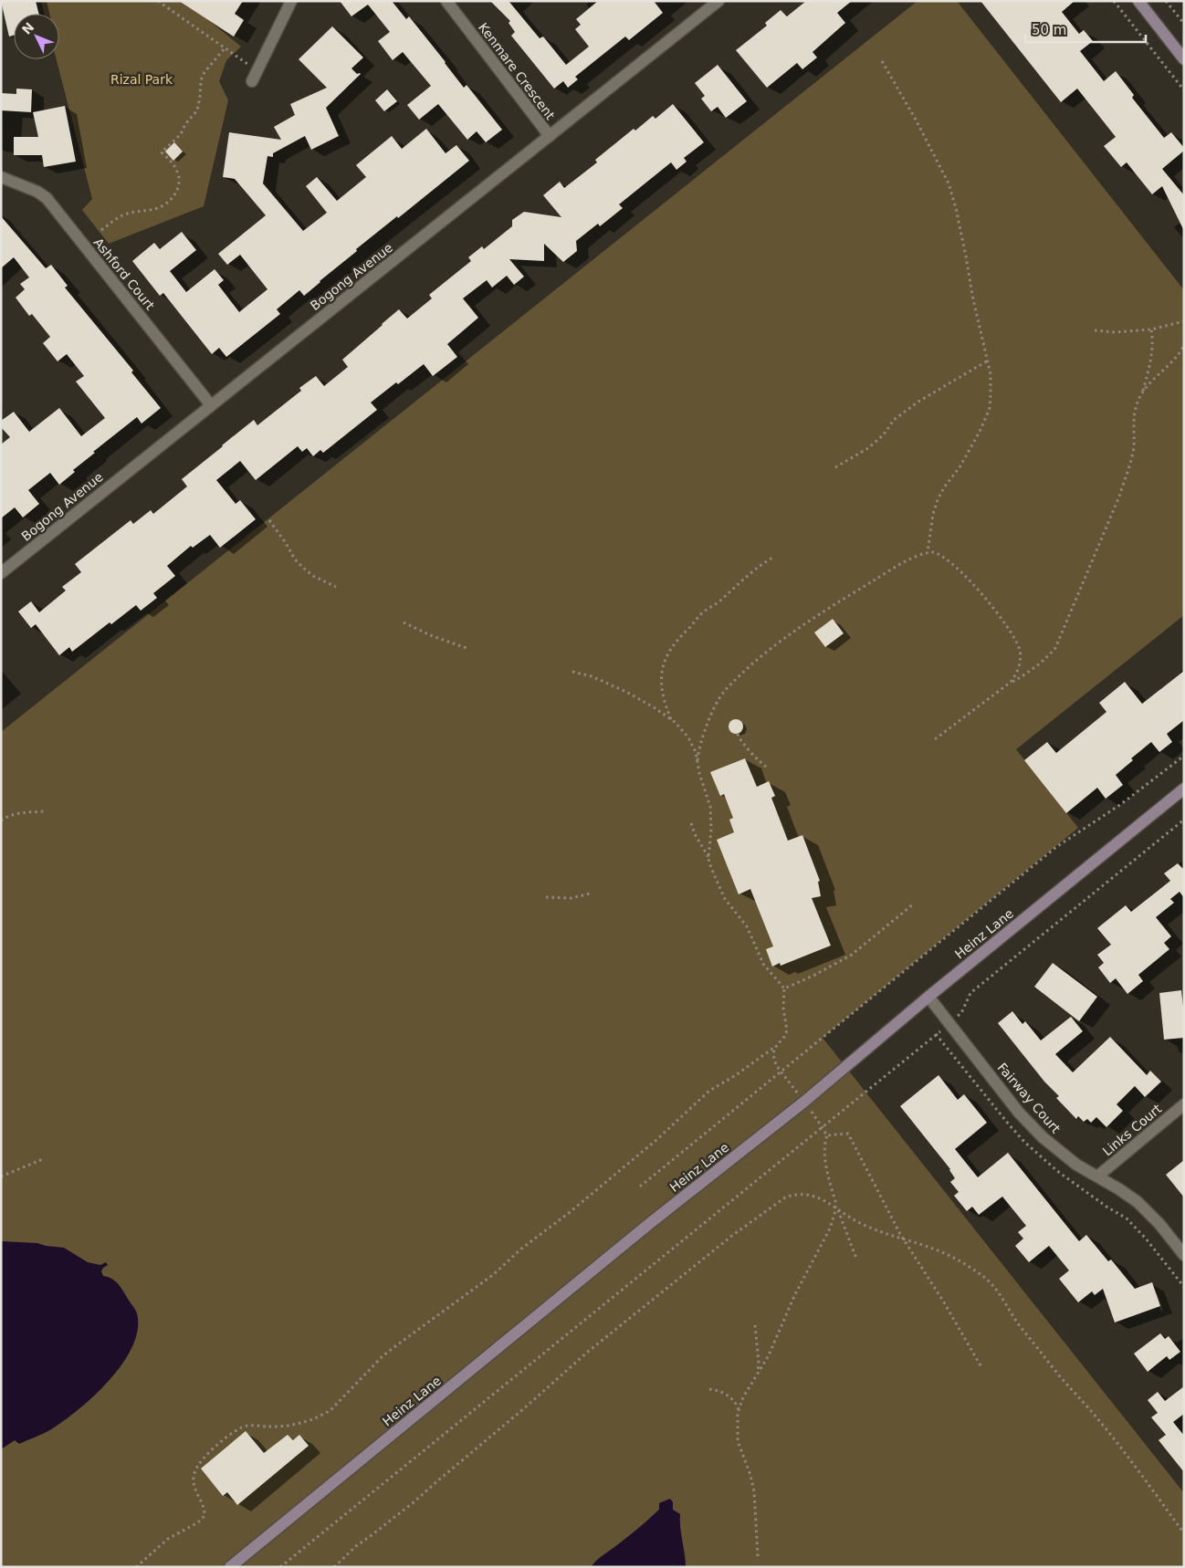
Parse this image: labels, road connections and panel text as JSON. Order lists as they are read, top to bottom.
{
  "streets": {
    "street": [
      "Kenmare Crescent",
      "Ashford Court",
      "Bogong Avenue",
      "Heinz Lane",
      "Fairway Court",
      "Links Court"
    ]
  },
  "crossings": [
    ["Kenmare Crescent", "Bogong Avenue"],
    ["Ashford Court", "Bogong Avenue"],
    ["Heinz Lane", "Fairway Court"],
    ["Fairway Court", "Links Court"]
  ],
  "parks": ["Rizal Park"],
  "scale_bar": "50 m",
  "north": "top left"
}
